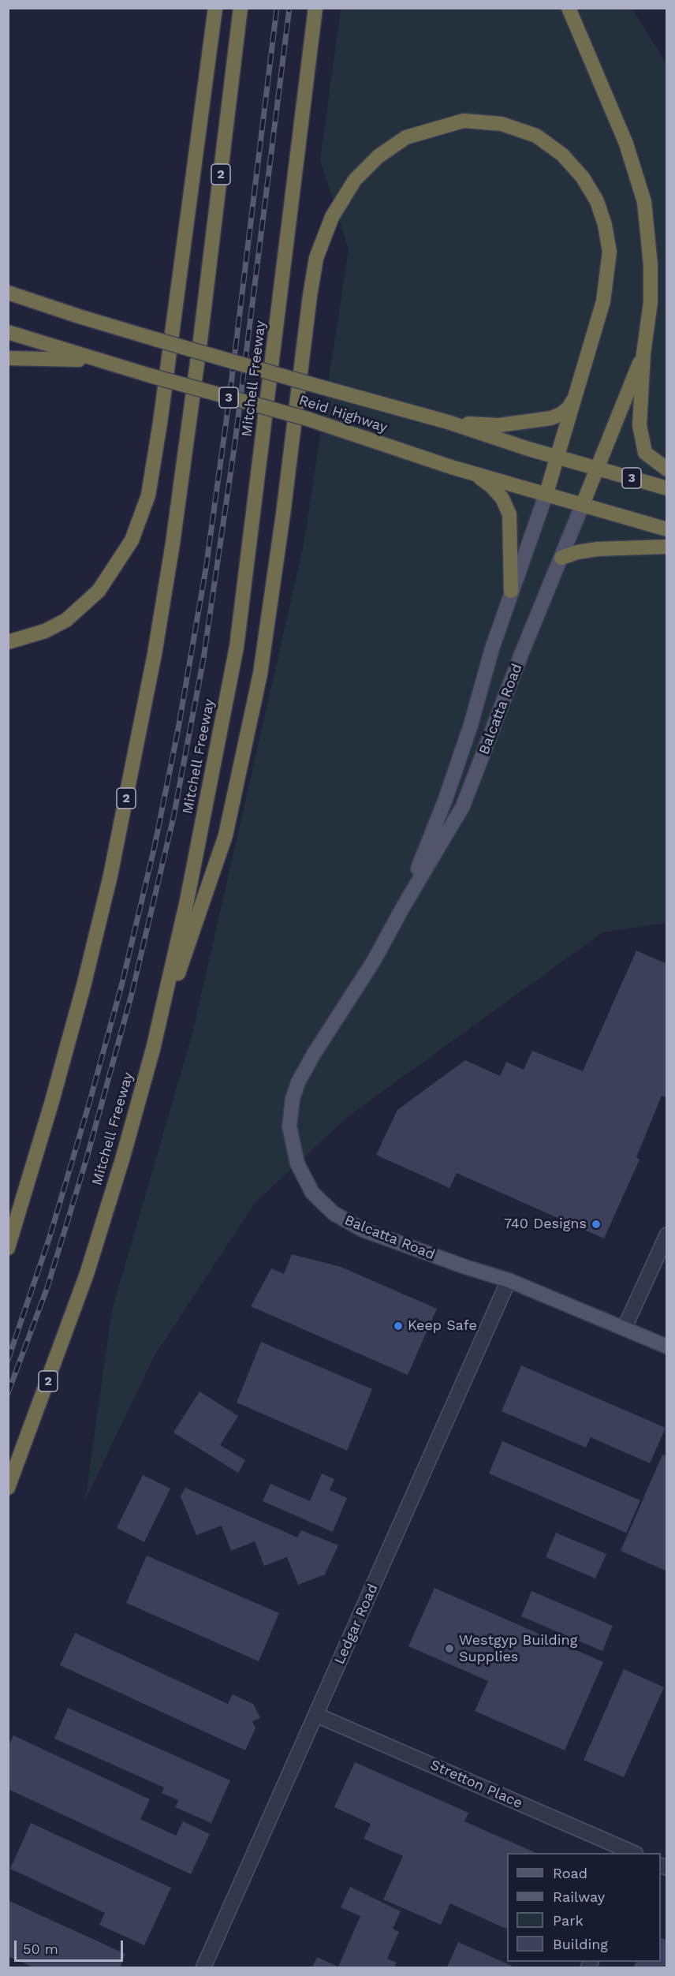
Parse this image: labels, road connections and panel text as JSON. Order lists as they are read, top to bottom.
{
  "streets": {
    "highway": [
      "2",
      "Mitchell Freeway",
      "3",
      "Reid Highway"
    ],
    "main road": ["Balcatta Road"],
    "street": ["Ledgar Road", "Stretton Place"]
  },
  "crossings": [
    ["Reid Highway", "Balcatta Road"],
    ["Balcatta Road", "Ledgar Road"],
    ["Ledgar Road", "Stretton Place"]
  ],
  "places": ["740 Designs", "Keep Safe", "Westgyp Building Supplies"],
  "legend": [
    "Road",
    "Railway",
    "Park",
    "Building"
  ],
  "scale_bar": "50 m"
}
